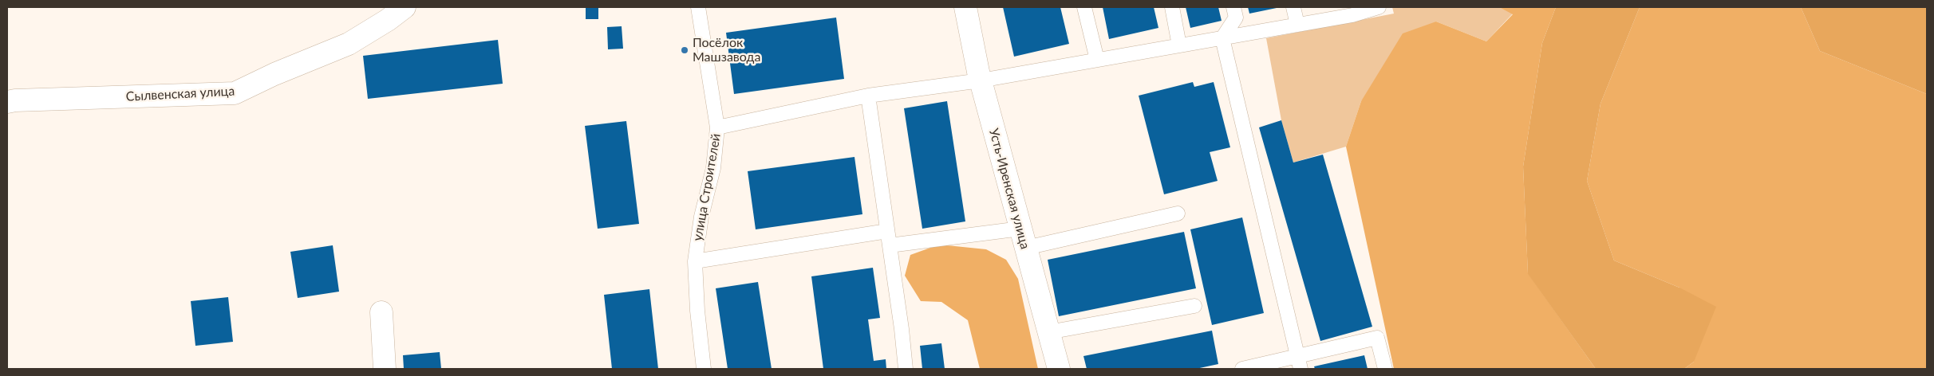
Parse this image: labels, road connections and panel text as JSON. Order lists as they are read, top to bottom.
{
  "streets": {
    "street": ["Сылвенская улица", "Усть-Иренская улица"],
    "lane": ["улица Строителей"]
  },
  "places": ["Посёлок Машзавода"]
}
